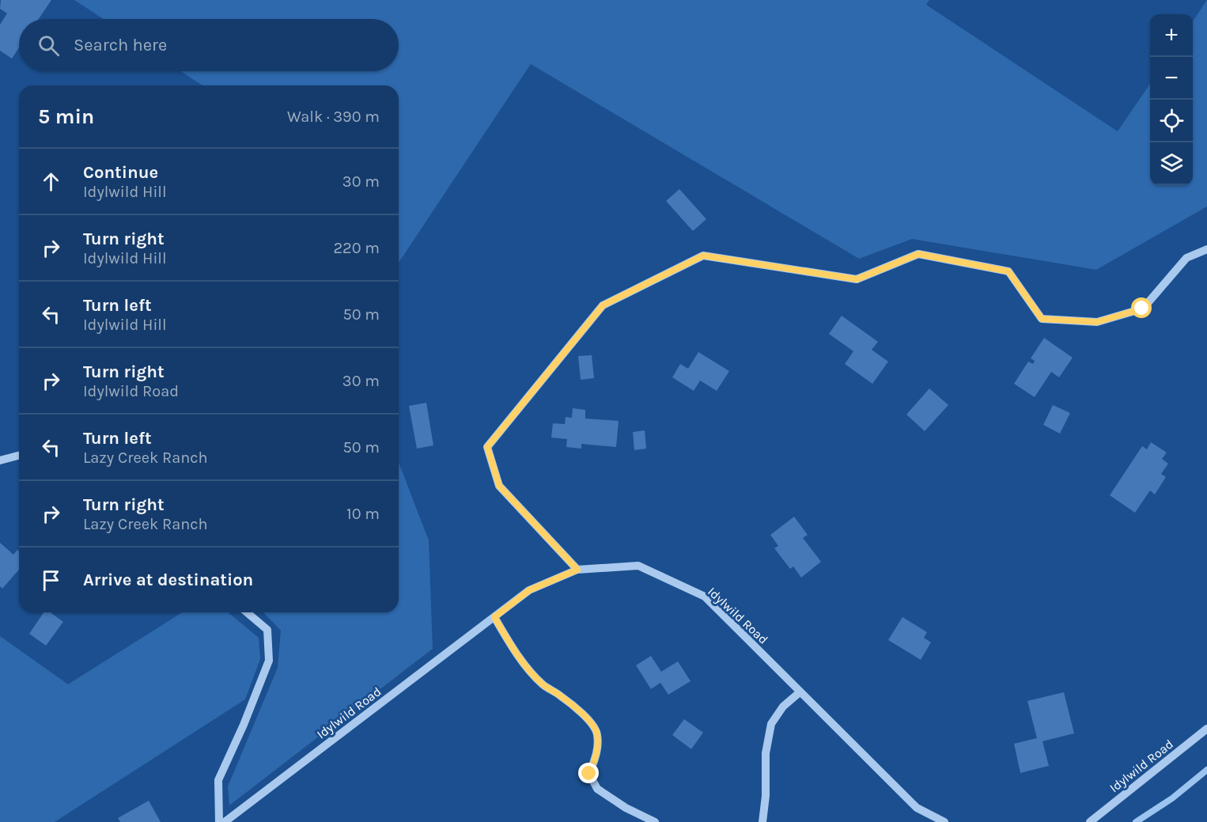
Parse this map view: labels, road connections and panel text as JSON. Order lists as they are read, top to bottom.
{
  "streets": {
    "street": ["Idylwild Road"]
  },
  "page": {
    "map_buttons": ["+", "−"],
    "search": "Search here",
    "heading": ["5 min", "Walk · 390 m"],
    "list": [
      ["Continue", "Idylwild Hill", "30 m"],
      ["Turn right", "Idylwild Hill", "220 m"],
      ["Turn left", "Idylwild Hill", "50 m"],
      ["Turn right", "Idylwild Road", "30 m"],
      ["Turn left", "Lazy Creek Ranch", "50 m"],
      ["Turn right", "Lazy Creek Ranch", "10 m"],
      "Arrive at destination"
    ]
  }
}
